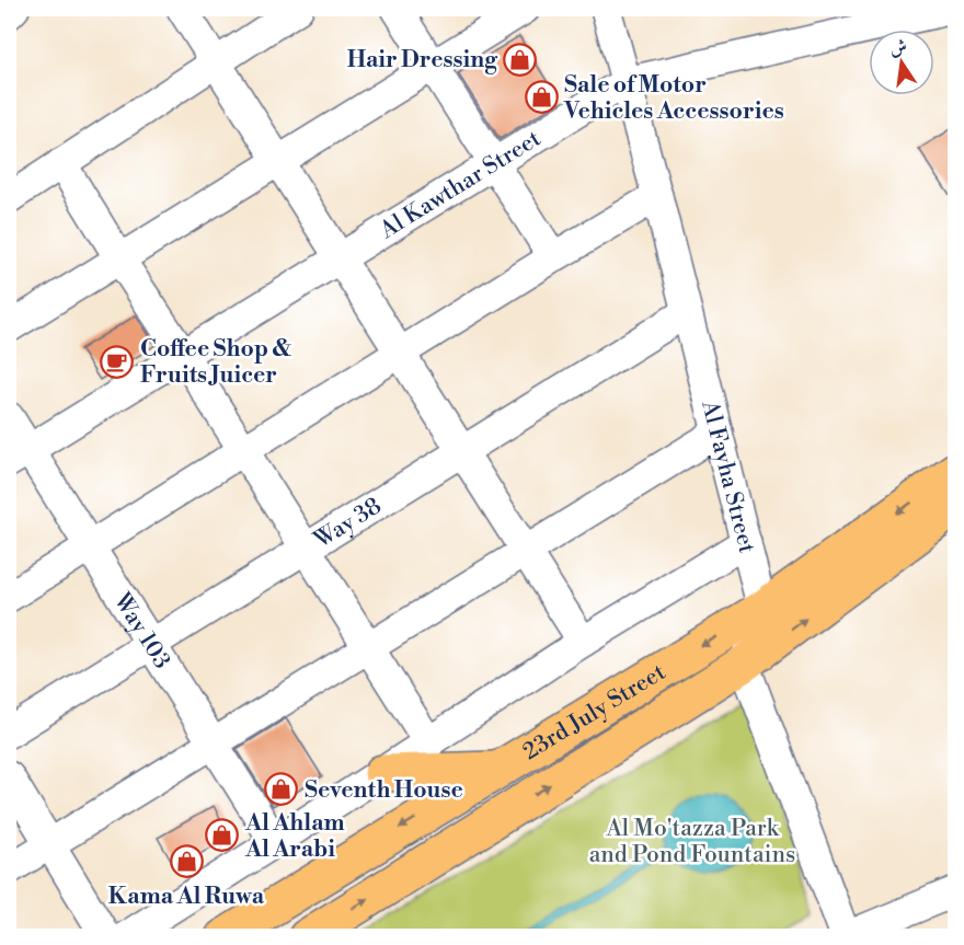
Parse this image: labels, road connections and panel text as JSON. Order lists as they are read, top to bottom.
{
  "streets": {
    "main road": ["23rd July Street"],
    "street": [
      "Al Kawthar Street",
      "Al Fayha Street",
      "Way 38",
      "Way 103"
    ]
  },
  "crossings": [
    ["Al Kawthar Street", "Al Fayha Street"],
    ["Al Kawthar Street", "Way 103"],
    ["Al Fayha Street", "Way 38"],
    ["Al Fayha Street", "23rd July Street"],
    ["Way 38", "Way 103"]
  ],
  "parks": ["Al Mo'tazza Park and Pond Fountains"],
  "places": {
    "shop": [
      "Hair Dressing",
      "Sale of Motor Vehicles Accessories",
      "Seventh House",
      "Al Ahlam Al Arabi",
      "Kama Al Ruwa"
    ],
    "cafe": ["Coffee Shop & Fruits Juicer"]
  },
  "north": "top"
}
